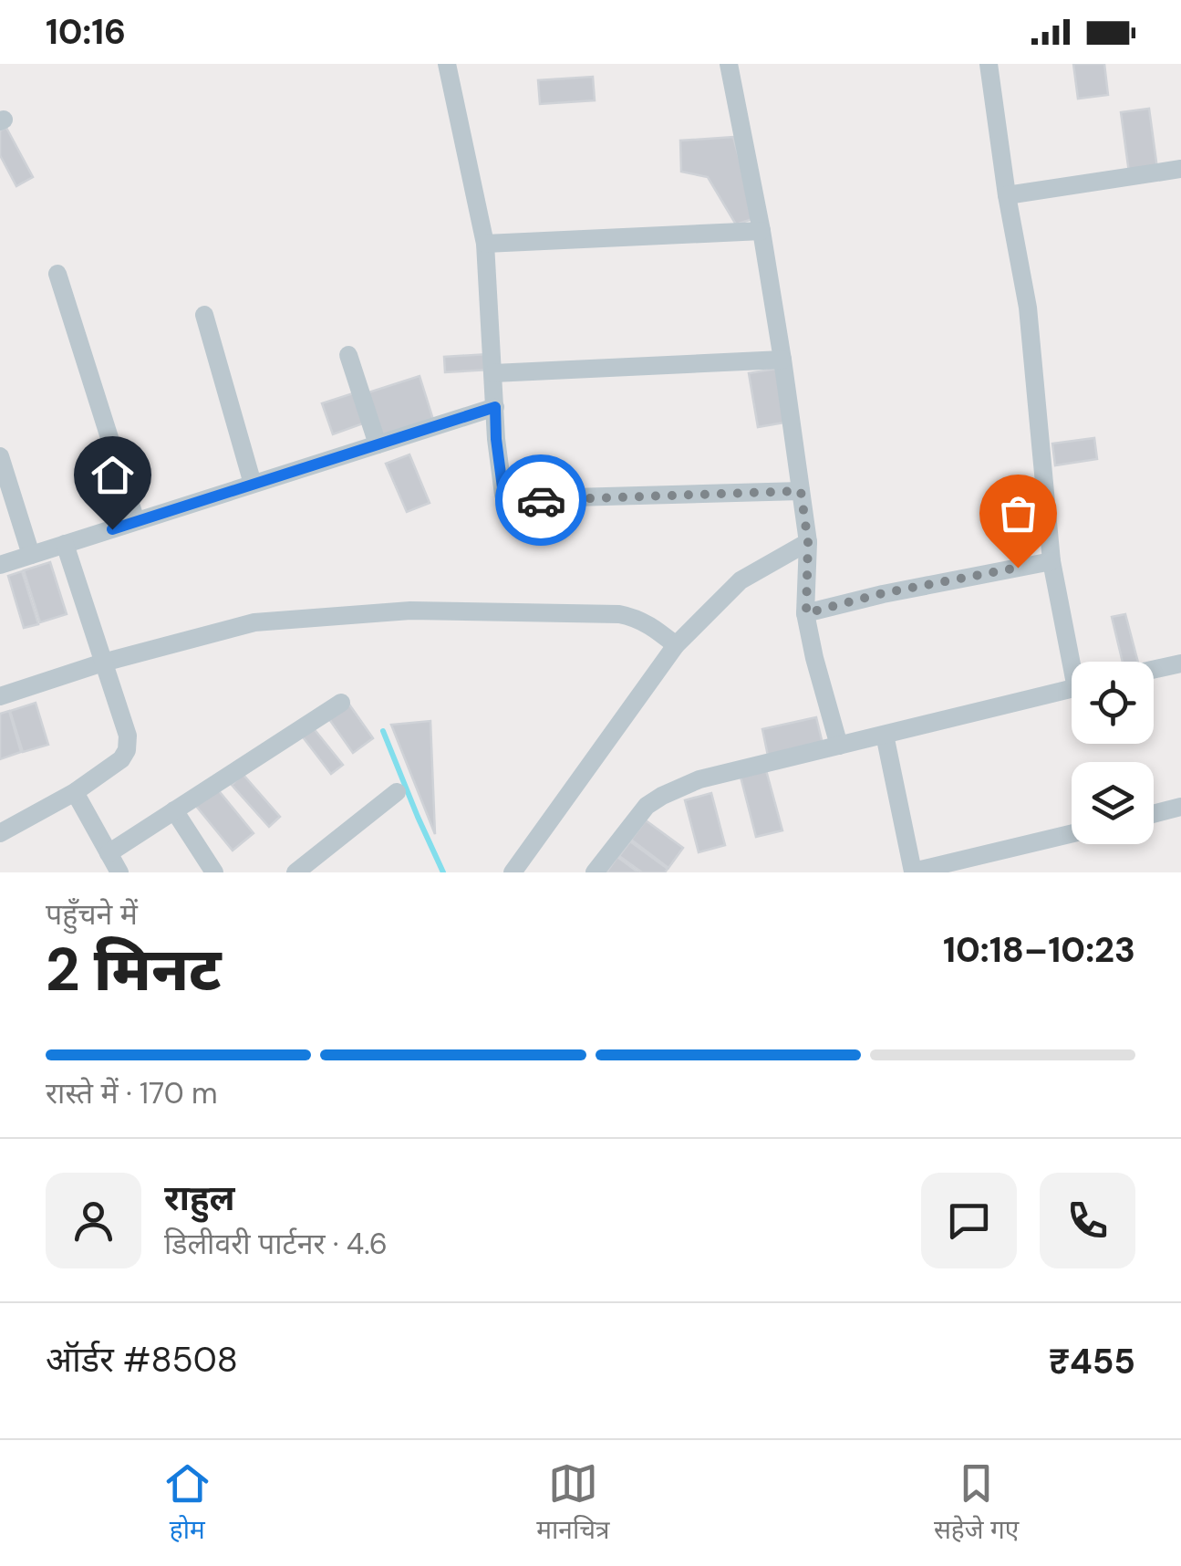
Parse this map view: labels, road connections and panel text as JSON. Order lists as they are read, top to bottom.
{
  "page": {
    "status": "10:16",
    "heading": ["2 मिनट", "पहुँचने में", "10:18–10:23"],
    "panel": [
      "राहुल",
      "डिलीवरी पार्टनर · 4.6",
      "ऑर्डर #8508",
      "₹455"
    ],
    "bar": "रास्ते में · 170 m",
    "tabs": ["होम", "मानचित्र", "सहेजे गए"]
  }
}
